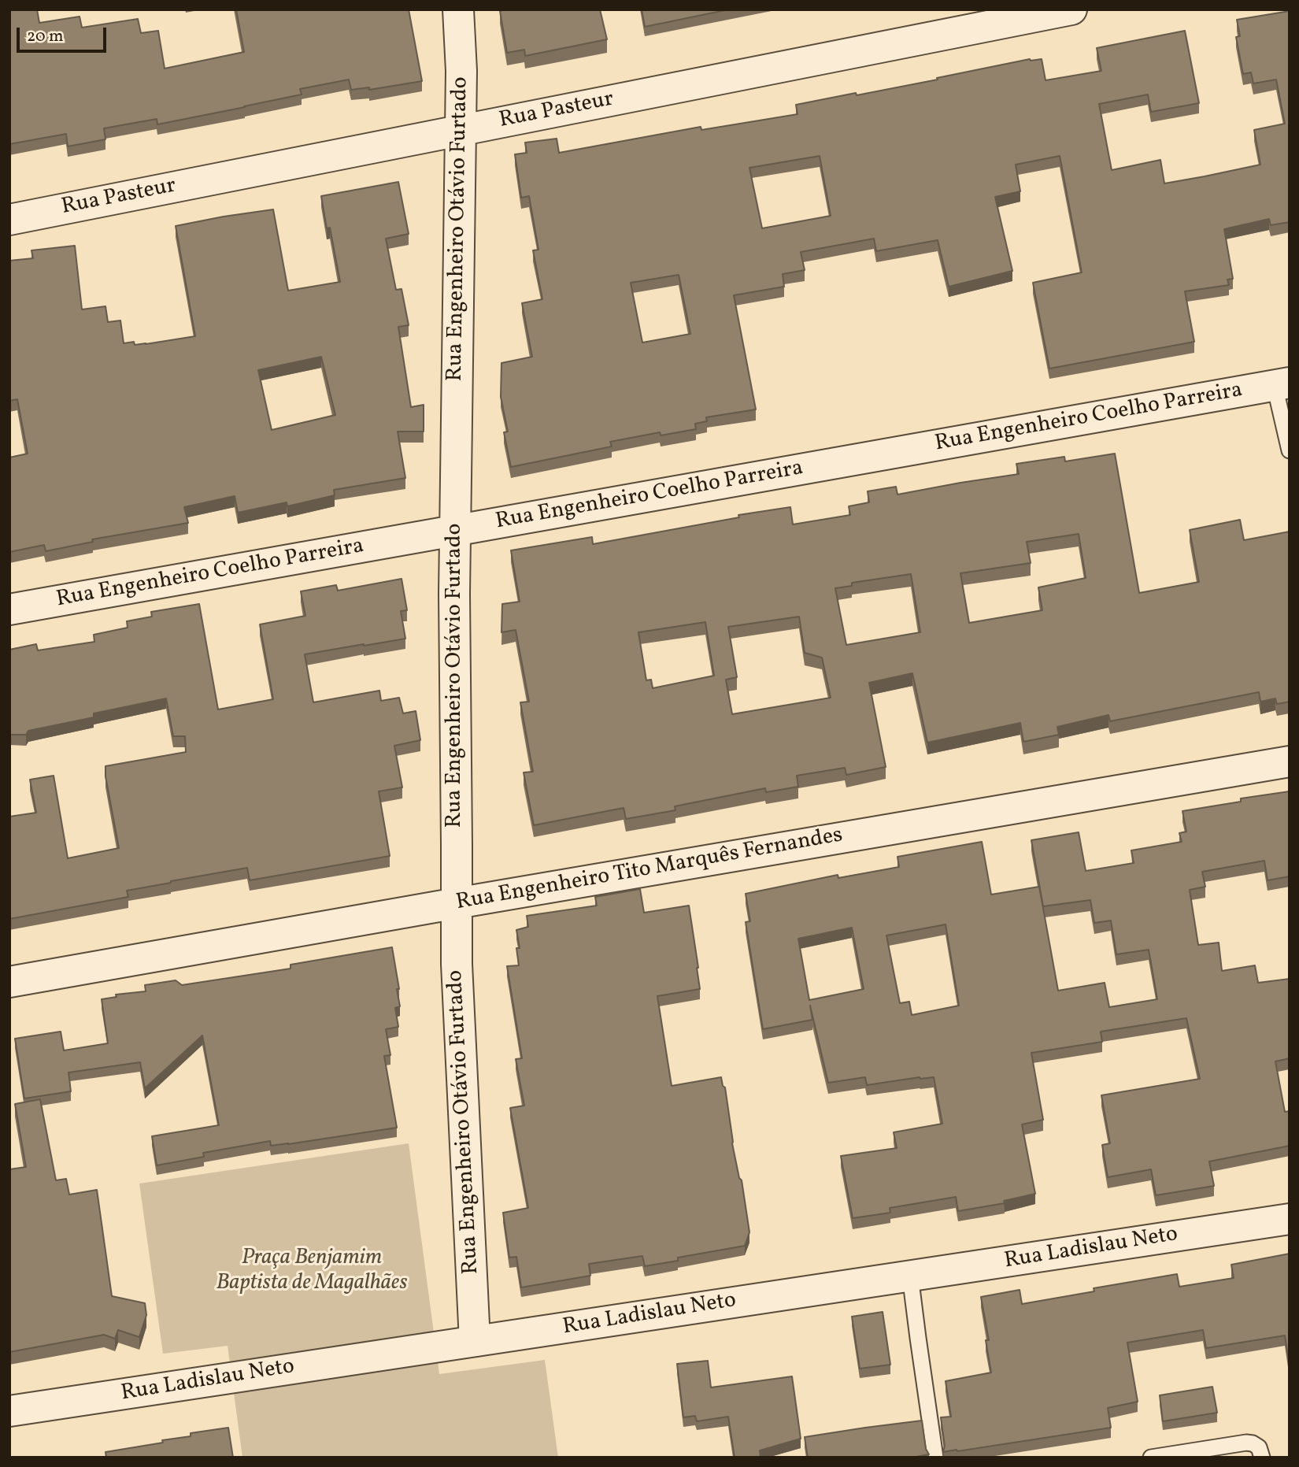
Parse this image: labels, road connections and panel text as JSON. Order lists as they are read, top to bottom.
{
  "streets": {
    "street": [
      "Rua Pasteur",
      "Rua Engenheiro Otávio Furtado",
      "Rua Engenheiro Coelho Parreira",
      "Rua Engenheiro Tito Marquês Fernandes",
      "Rua Ladislau Neto"
    ]
  },
  "crossings": [
    ["Rua Pasteur", "Rua Engenheiro Otávio Furtado"],
    ["Rua Engenheiro Otávio Furtado", "Rua Engenheiro Coelho Parreira"],
    ["Rua Engenheiro Otávio Furtado", "Rua Engenheiro Tito Marquês Fernandes"],
    ["Rua Engenheiro Otávio Furtado", "Rua Ladislau Neto"]
  ],
  "parks": ["Praça Benjamim Baptista de Magalhães"],
  "scale_bar": "20 m"
}
